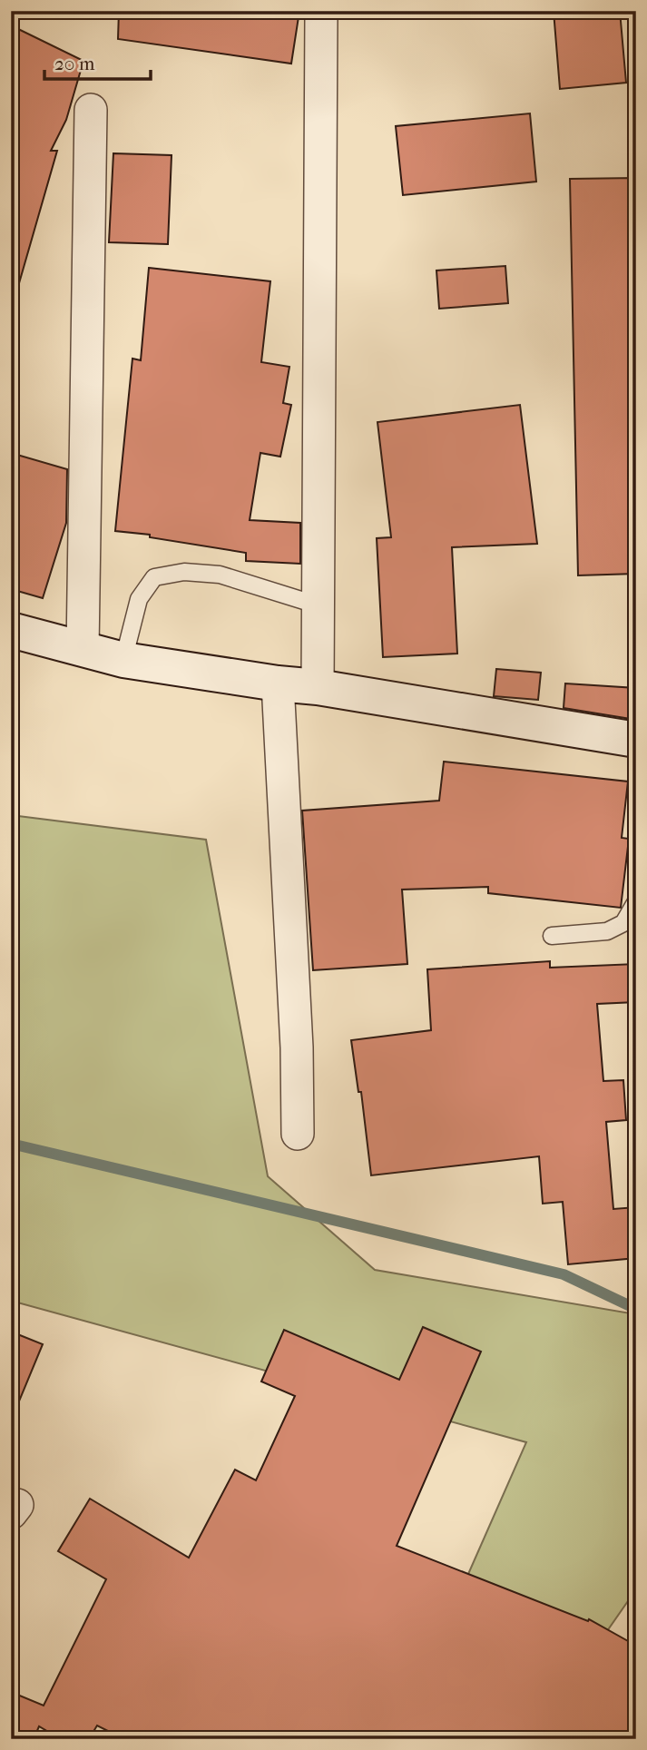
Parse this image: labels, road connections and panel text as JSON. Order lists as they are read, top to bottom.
{
  "scale_bar": "20 m"
}
